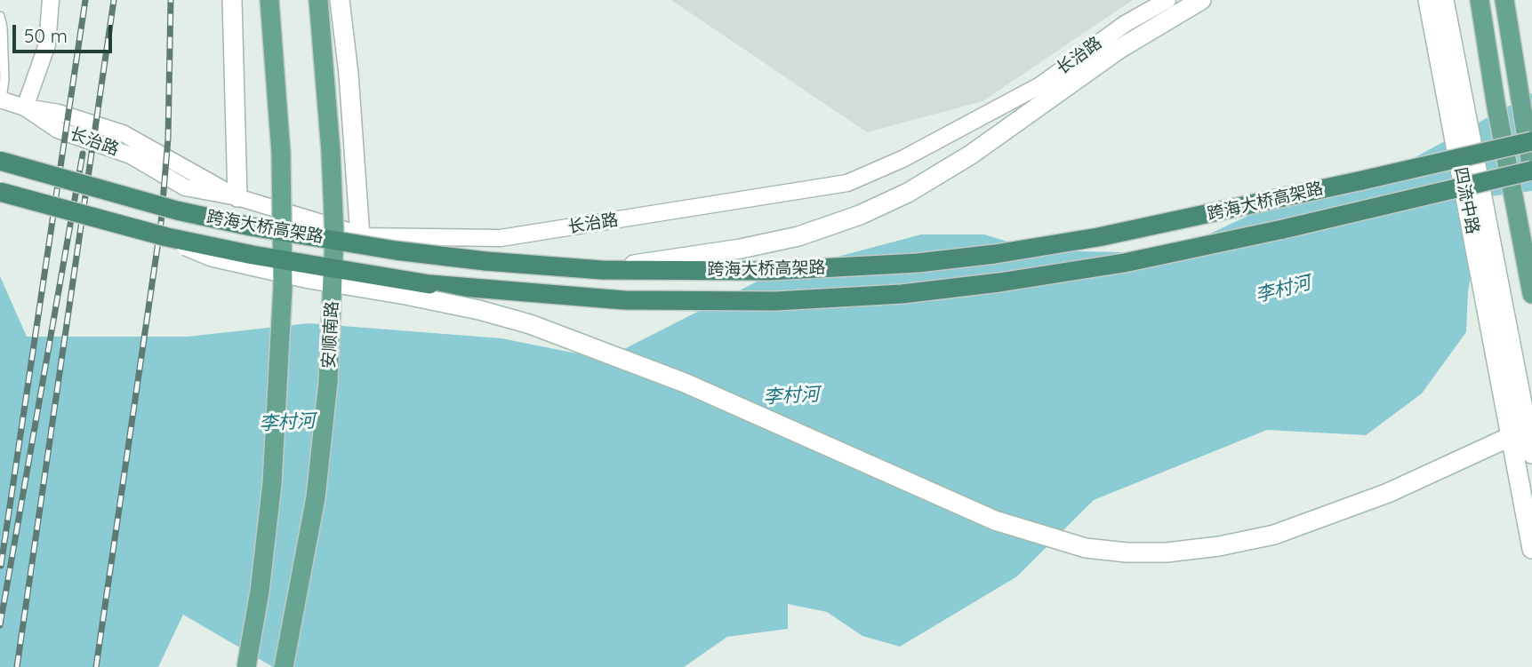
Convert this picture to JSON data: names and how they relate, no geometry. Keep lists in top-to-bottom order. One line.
{"streets":{"highway":["跨海大桥高架路"],"main road":["四流中路","安顺南路"],"street":["长治路"]},"water":["李村河"],"scale_bar":"50 m"}
